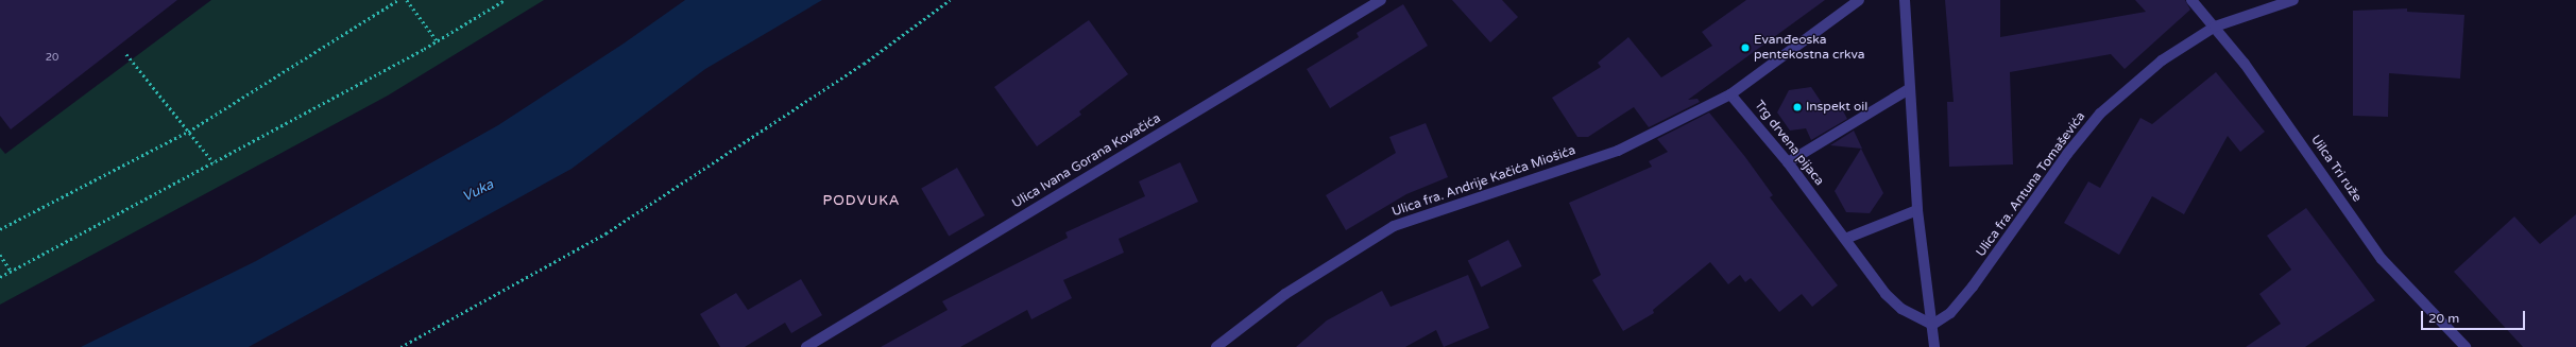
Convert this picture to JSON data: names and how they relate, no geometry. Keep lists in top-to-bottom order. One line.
{"streets":{"street":["Trg drvena pijaca","Ulica Ivana Gorana Kovačića","Uilca Tri ruže","Ulica fra. Andrije Kačića Miošića","Ulica fra. Antuna Tomaševića"]},"crossings":[["Trg drvena pijaca","Ulica fra. Andrije Kačića Miošića"],["Trg drvena pijaca","Ulica fra. Antuna Tomaševića"],["Uilca Tri ruže","Ulica fra. Antuna Tomaševića"]],"districts":["PODVUKA"],"water":["Vuka"],"places":["Evanđeoska pentekostna crkva","Inspekt oil"],"house_numbers":["20"],"scale_bar":"20 m"}
